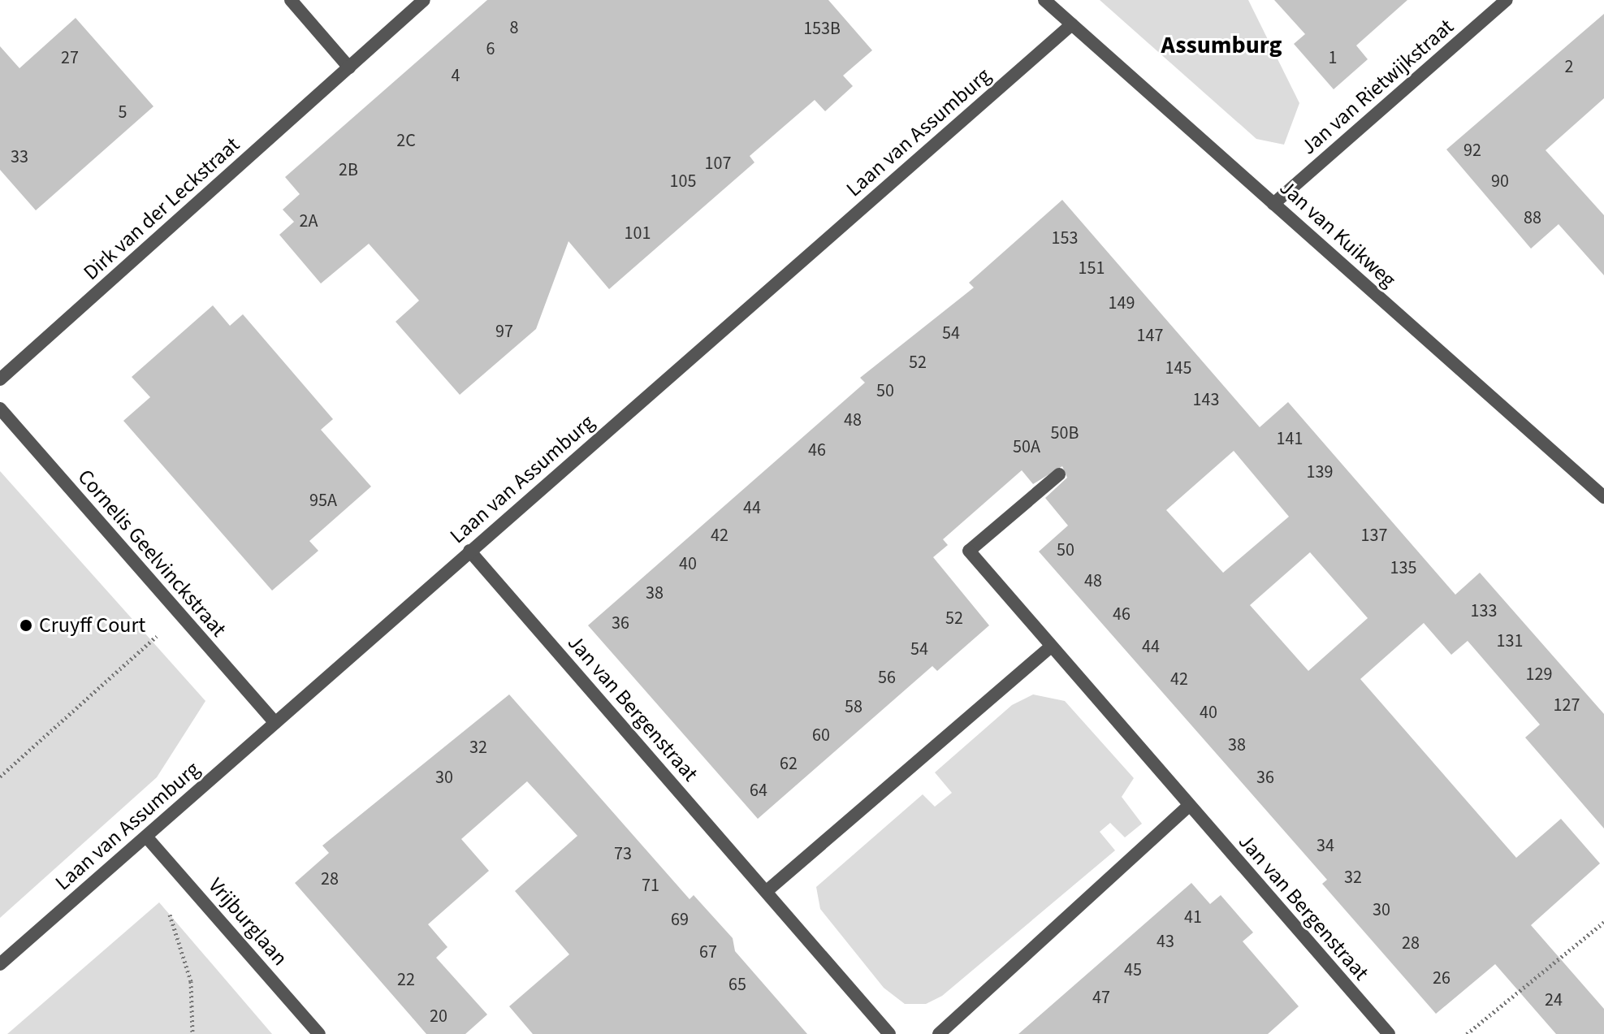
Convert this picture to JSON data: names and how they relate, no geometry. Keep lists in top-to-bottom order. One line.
{"streets":{"street":["Jan van Rietwijkstraat","Laan van Assumburg","Dirk van der Leckstraat","Jan van Kuikweg","Cornelis Geelvinckstraat","Jan van Bergenstraat","Vrijburglaan"]},"crossings":[["Jan van Rietwijkstraat","Jan van Kuikweg"],["Laan van Assumburg","Jan van Kuikweg"],["Laan van Assumburg","Cornelis Geelvinckstraat"],["Laan van Assumburg","Jan van Bergenstraat"],["Laan van Assumburg","Vrijburglaan"]],"districts":["Assumburg"],"places":["Cruyff Court"],"house_numbers":["8","153B","6","27","1","2","4","5","2C","92","33","107","2B","105","90","88","2A","101","153","151","149","97","54","147","52","145","50","143","48","50B","141","50A","46","139","95A","44","42","137","50","40","135","48","38","133","46","52","36","131","44","54","129","56","42","127","58","40","60","38","32","62","30","36","64","34","73","32","28","71","30","41","69","43","28","67","45","26","22","65","47","24","20"]}
